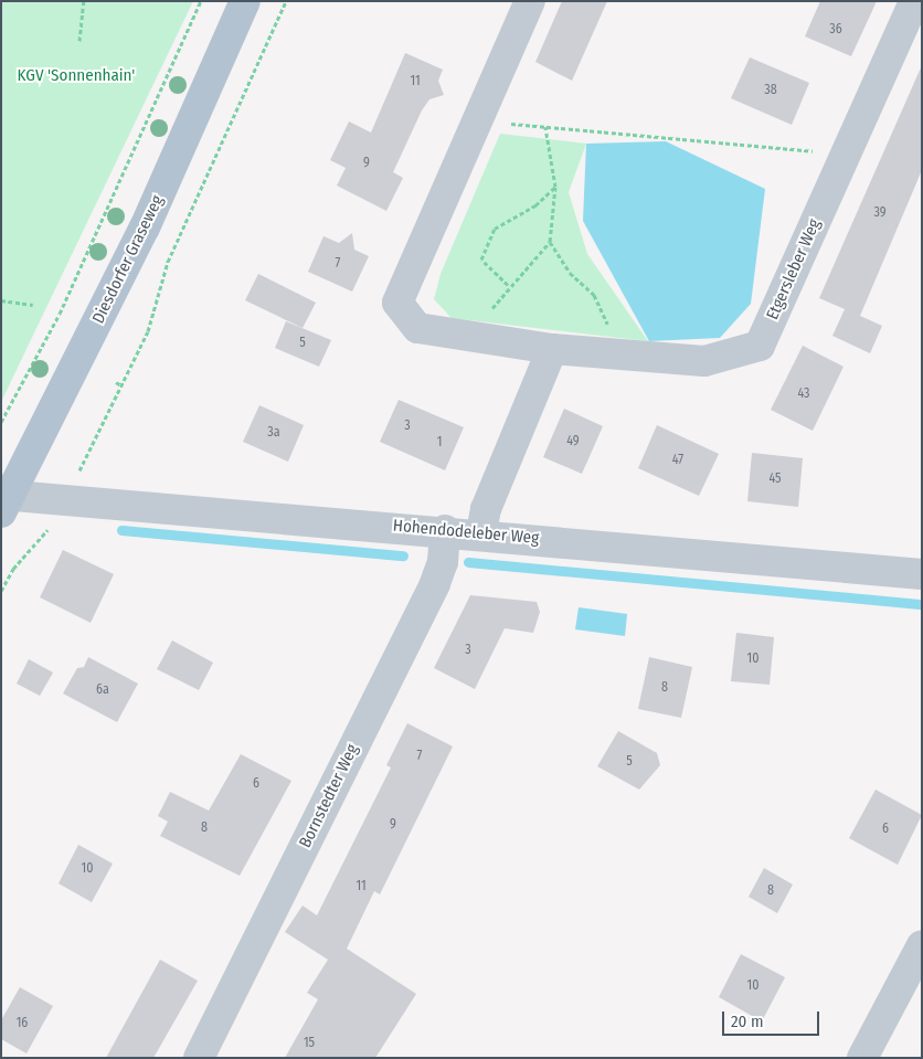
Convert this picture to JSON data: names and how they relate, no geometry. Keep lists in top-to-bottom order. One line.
{"streets":{"main road":["Diesdorfer Graseweg"],"street":["Etgersleber Weg","Hohendodeleber Weg","Bornstedter Weg"]},"crossings":[["Diesdorfer Graseweg","Hohendodeleber Weg"],["Hohendodeleber Weg","Bornstedter Weg"]],"parks":["KGV 'Sonnenhain'"],"house_numbers":["36","11","38","9","39","7","5","43","3","3a","49","1","47","45","3","10","8","6a","7","5","6","9","8","6","10","11","8","10","16","15"],"scale_bar":"20 m"}
